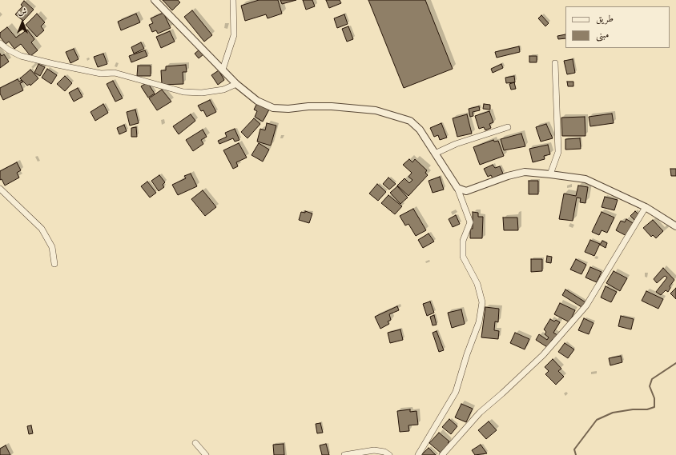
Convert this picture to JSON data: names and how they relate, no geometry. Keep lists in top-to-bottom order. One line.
{"legend":["طريق","مبنى"],"north":"top"}
